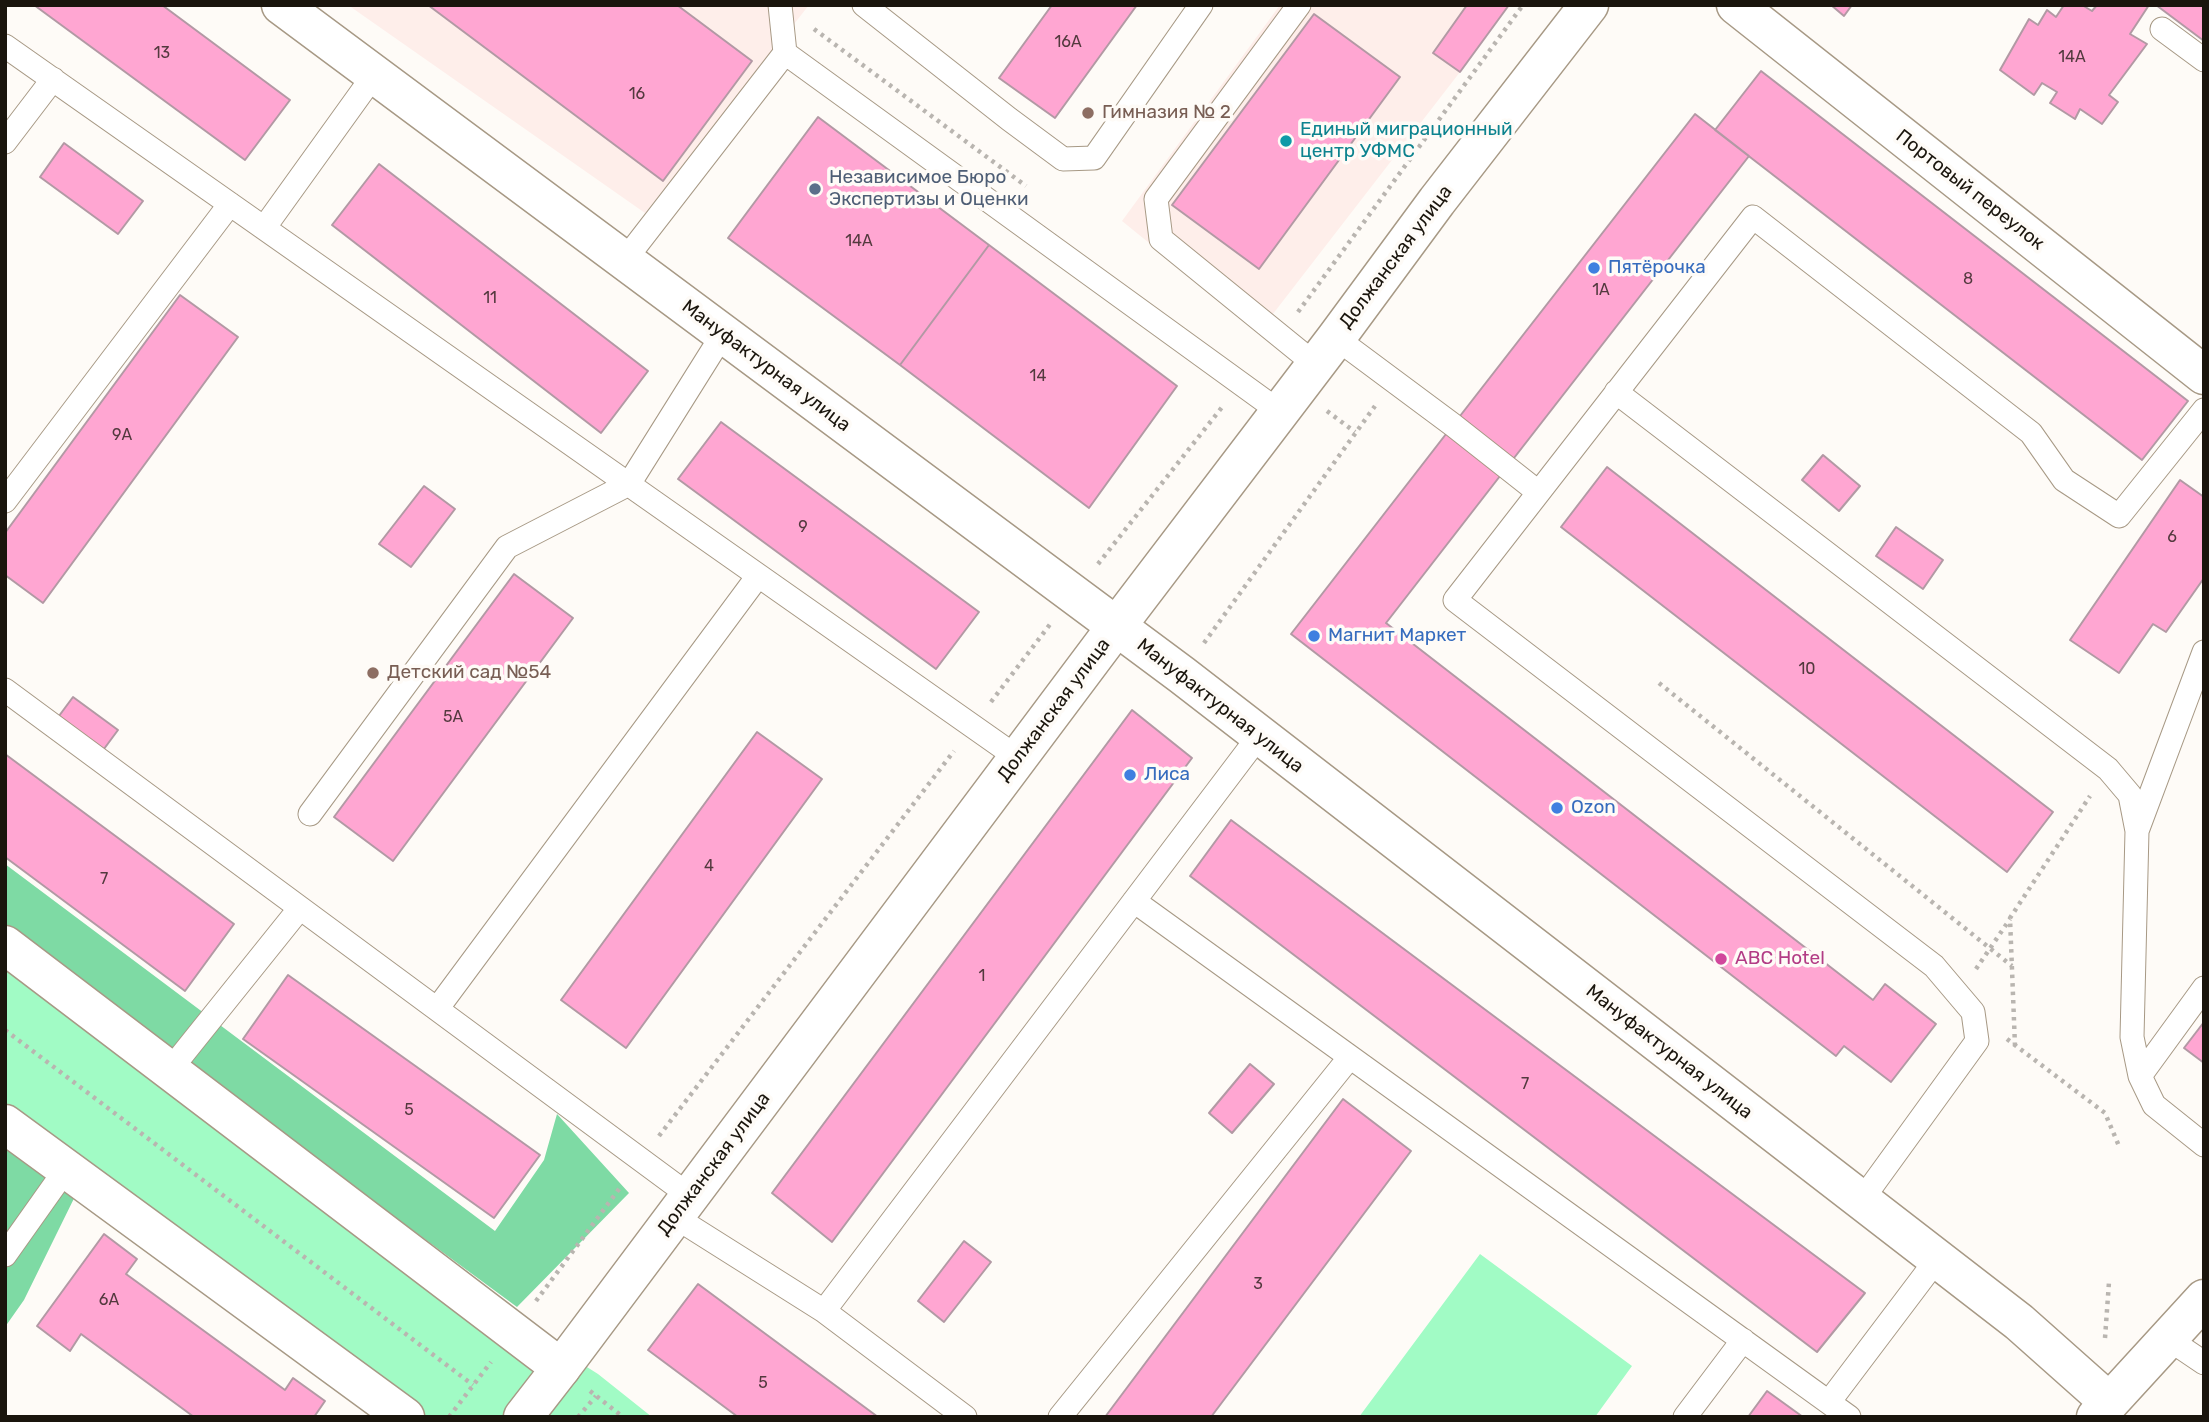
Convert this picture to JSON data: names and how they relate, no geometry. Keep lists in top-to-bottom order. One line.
{"streets":{"street":["Портовый переулок","Должанская улица","Мануфактурная улица"]},"crossings":[["Должанская улица","Мануфактурная улица"]],"places":["Гимназия № 2","Единый миграционный центр УФМС","Независимое Бюро Экспертизы и Оценки","Пятёрочка","Магнит Маркет","Детский сад №54","Лиса","Ozon","ABC Hotel"],"house_numbers":["16А","13","14А","16","14А","8","1А","11","14","9А","9","6","10","5А","4","7","1","7","5","3","6А","5"]}
